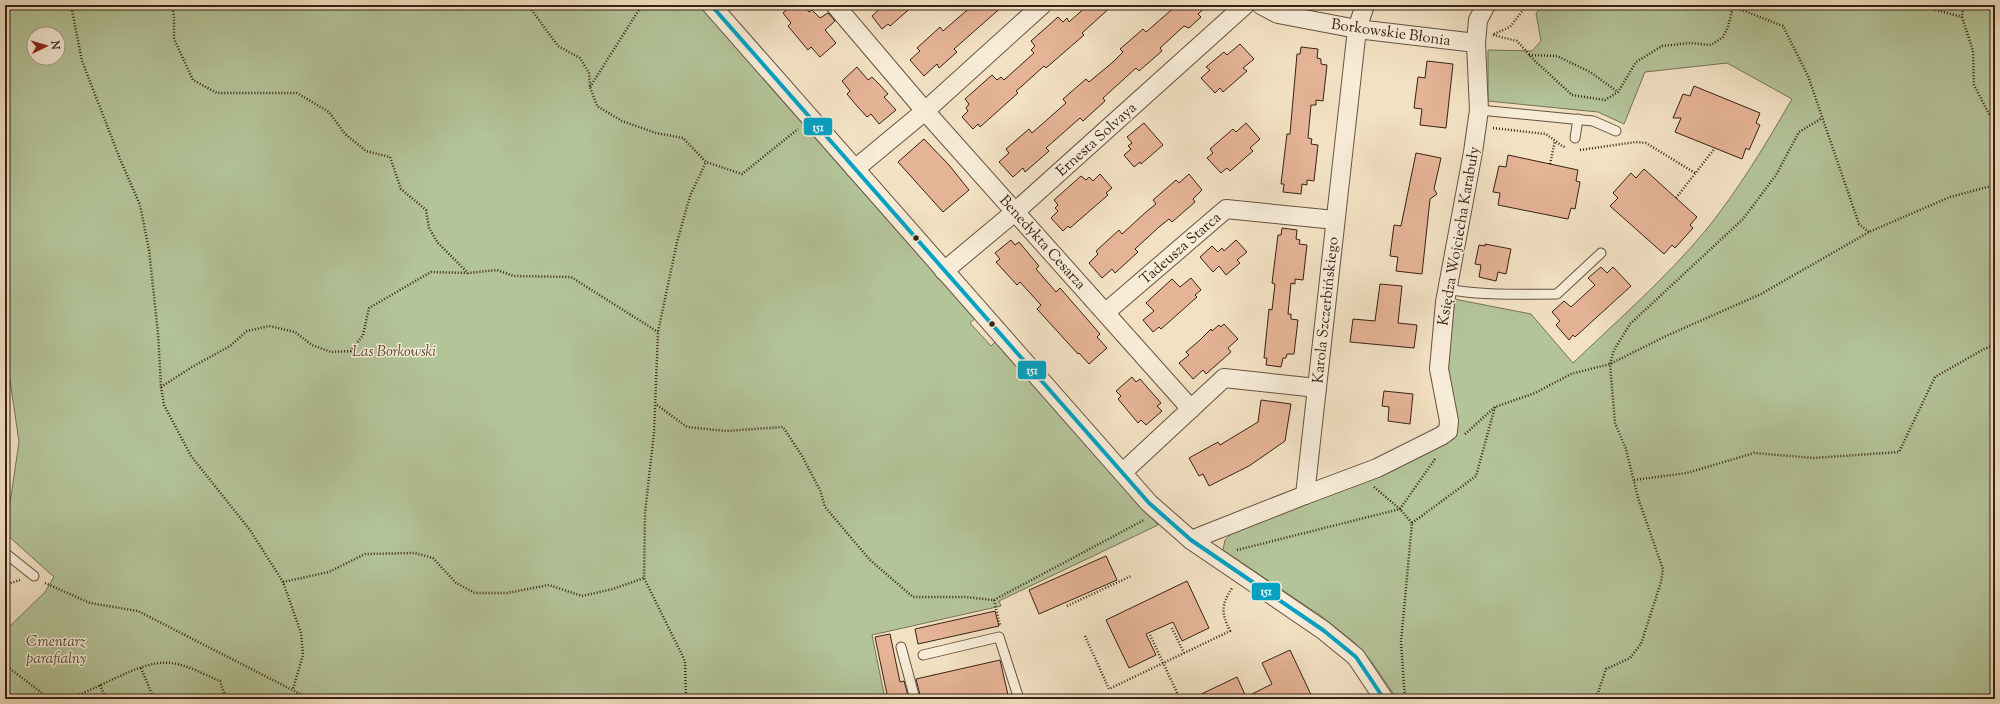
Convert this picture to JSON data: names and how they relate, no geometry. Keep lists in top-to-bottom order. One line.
{"streets":{"street":["Borkowskie Błonia","Ernesta Solvaya","Księdza Wojciecha Karabuły","Benedykta Cesarza","Tadeusza Starca","Karola Szczerbińskiego"]},"crossings":[["Borkowskie Błonia","Księdza Wojciecha Karabuły"],["Borkowskie Błonia","Karola Szczerbińskiego"],["Ernesta Solvaya","Benedykta Cesarza"],["Księdza Wojciecha Karabuły","Karola Szczerbińskiego"],["Benedykta Cesarza","Tadeusza Starca"],["Tadeusza Starca","Karola Szczerbińskiego"]],"parks":["Las Borkowski","Cmentarz parafialny"],"lines":["transit line 151"],"north":"right"}
